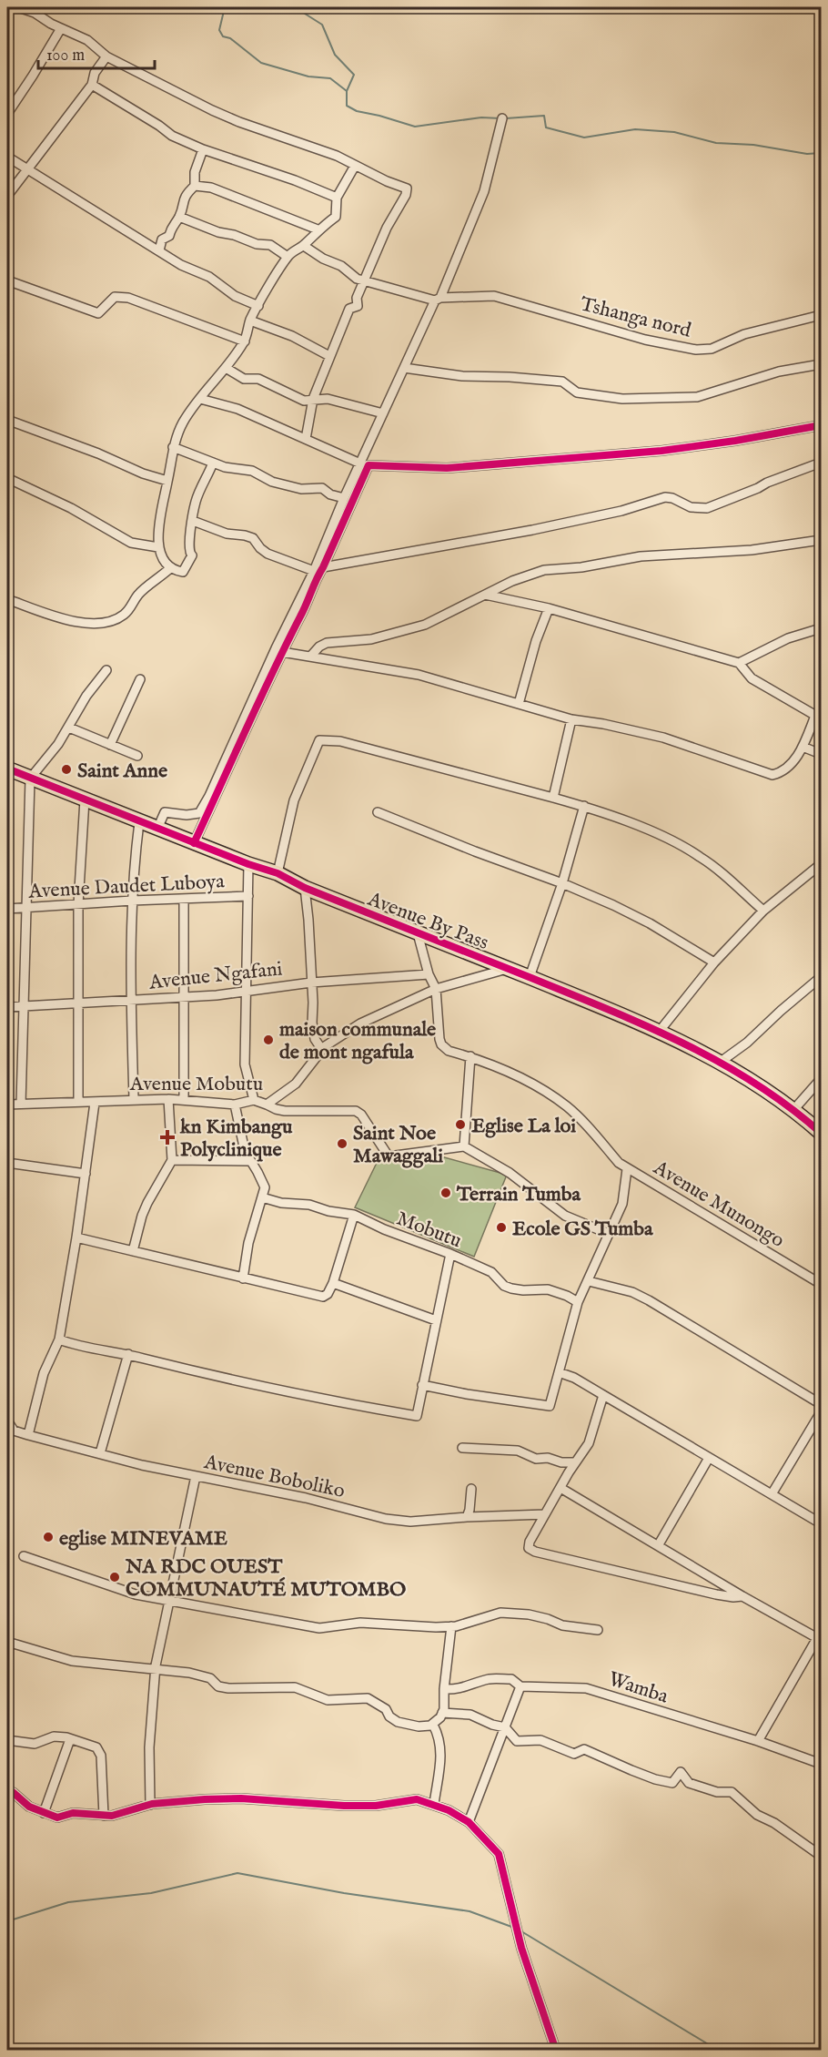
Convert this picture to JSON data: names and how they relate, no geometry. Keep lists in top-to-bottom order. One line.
{"streets":{"highway":["Avenue By Pass"],"street":["Tshanga nord","Avenue Daudet Luboya","Avenue Ngafani","Avenue Mobutu","Avenue Munongo","Mobutu","Avenue Boboliko","Wamba"]},"crossings":[["Avenue By Pass","Avenue Mobutu"],["Avenue Mobutu","Avenue Munongo"]],"places":{"other":["Saint Anne","maison communale de mont ngafula","Eglise La loi","Saint Noe Mawaggali","Terrain Tumba","Ecole GS Tumba","eglise MINEVAME","NA RDC OUEST COMMUNAUTÉ MUTOMBO"],"health":["kn Kimbangu Polyclinique"]},"scale_bar":"100 m"}
